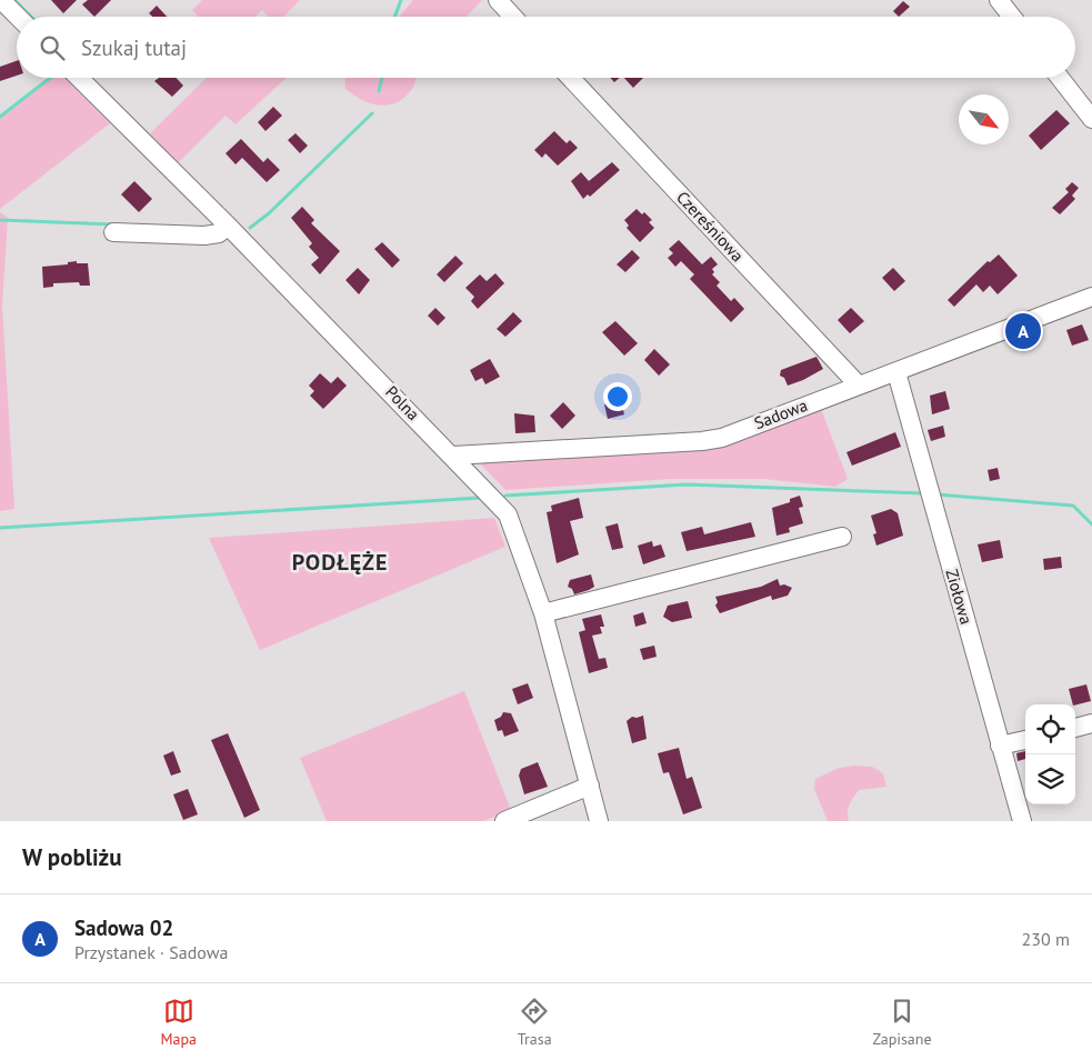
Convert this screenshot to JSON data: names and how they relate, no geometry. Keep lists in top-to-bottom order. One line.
{"streets":{"street":["Czereśniowa","Polna","Sadowa","Ziołowa"]},"crossings":[["Czereśniowa","Sadowa"],["Polna","Sadowa"],["Sadowa","Ziołowa"]],"districts":["PODŁĘŻE"],"north":"bottom right","page":{"search":"Szukaj tutaj","pins":"A","heading":"W pobliżu","list":[{"mark":"A","name":"Sadowa 02","note":"Przystanek · Sadowa","value":"230 m"}],"nav":["Mapa","Trasa","Zapisane"]}}
